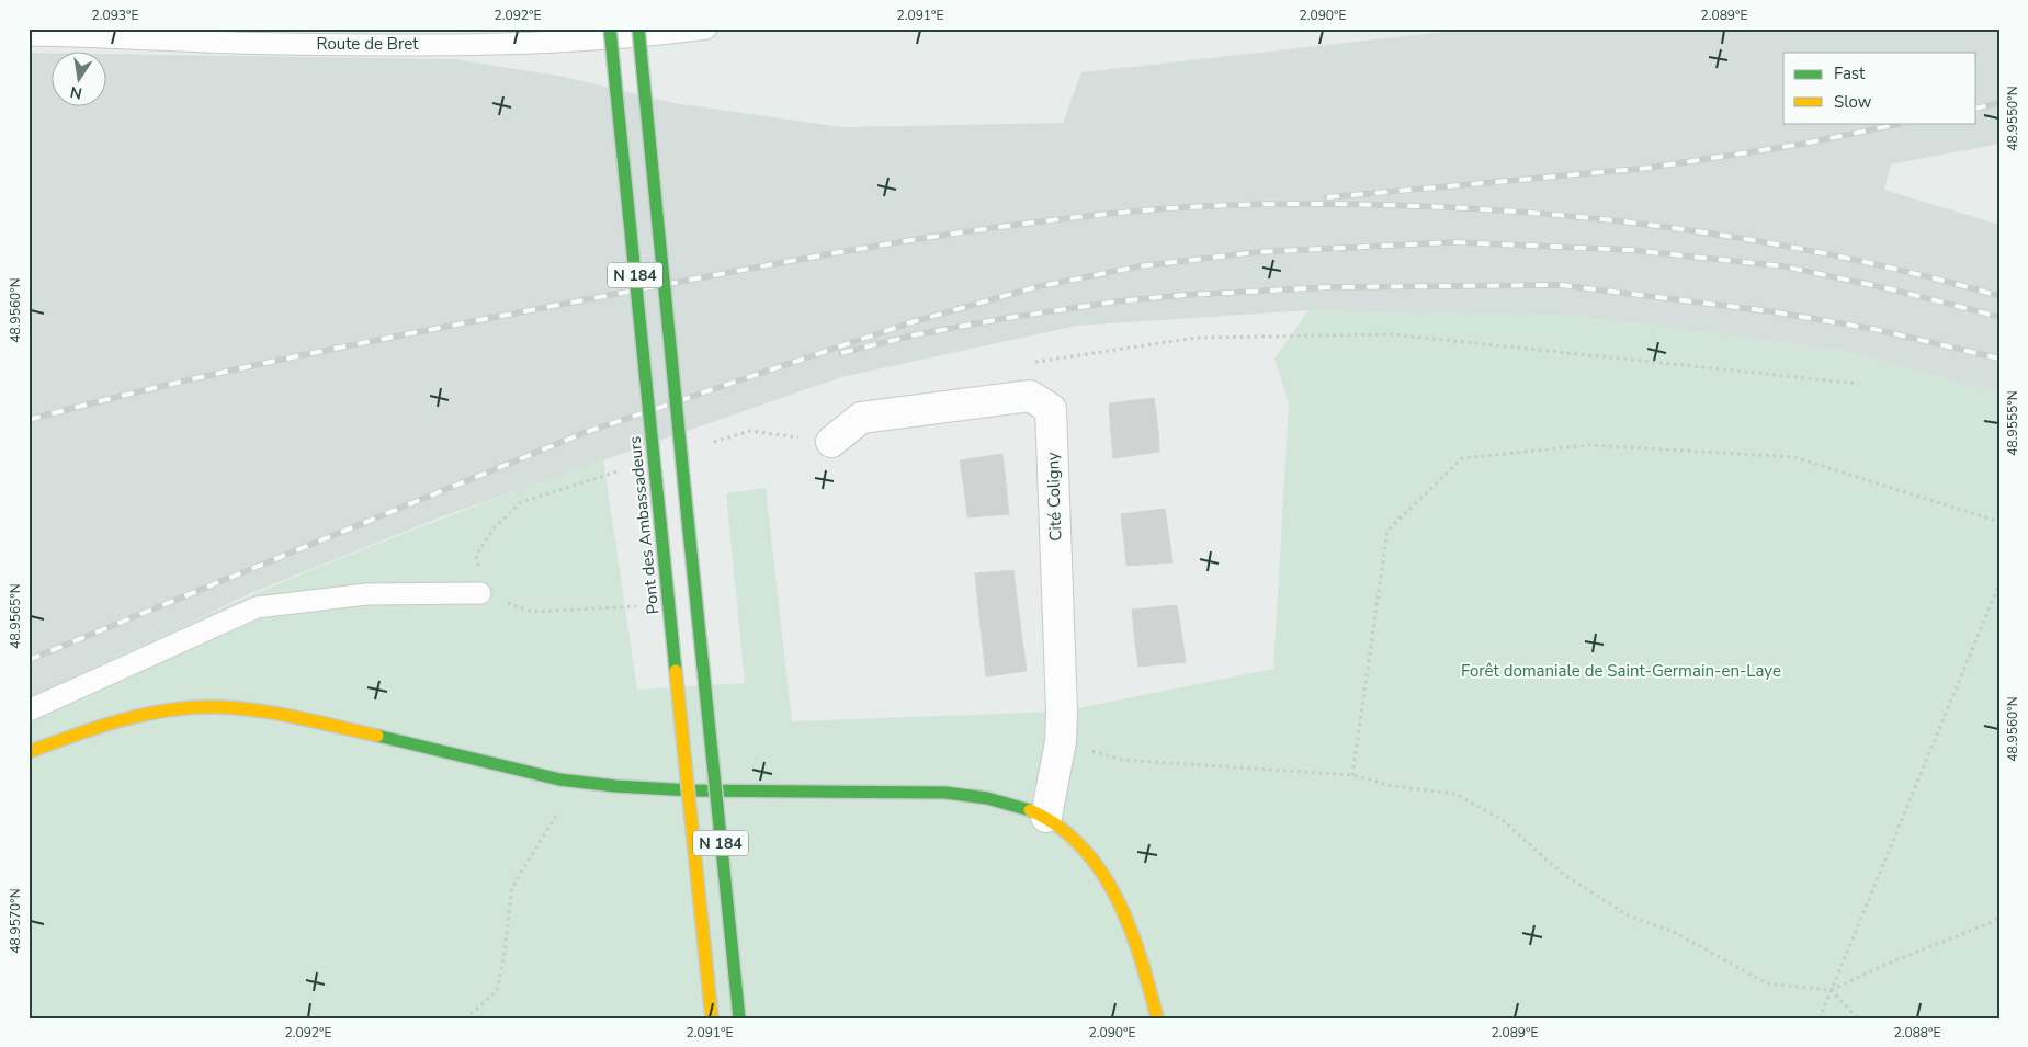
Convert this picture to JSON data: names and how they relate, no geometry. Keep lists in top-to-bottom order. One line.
{"streets":{"main road":["N 184","Pont des Ambassadeurs"],"street":["Cité Coligny"],"lane":["Route de Bret"]},"parks":["Forêt domaniale de Saint-Germain-en-Laye"],"legend":["Fast","Slow"],"north":"bottom","coordinates":["2.093°E","2.092°E","2.091°E","2.090°E","2.089°E","48.9550°N","48.9560°N","48.9555°N","48.9565°N","48.9570°N","2.088°E"]}
